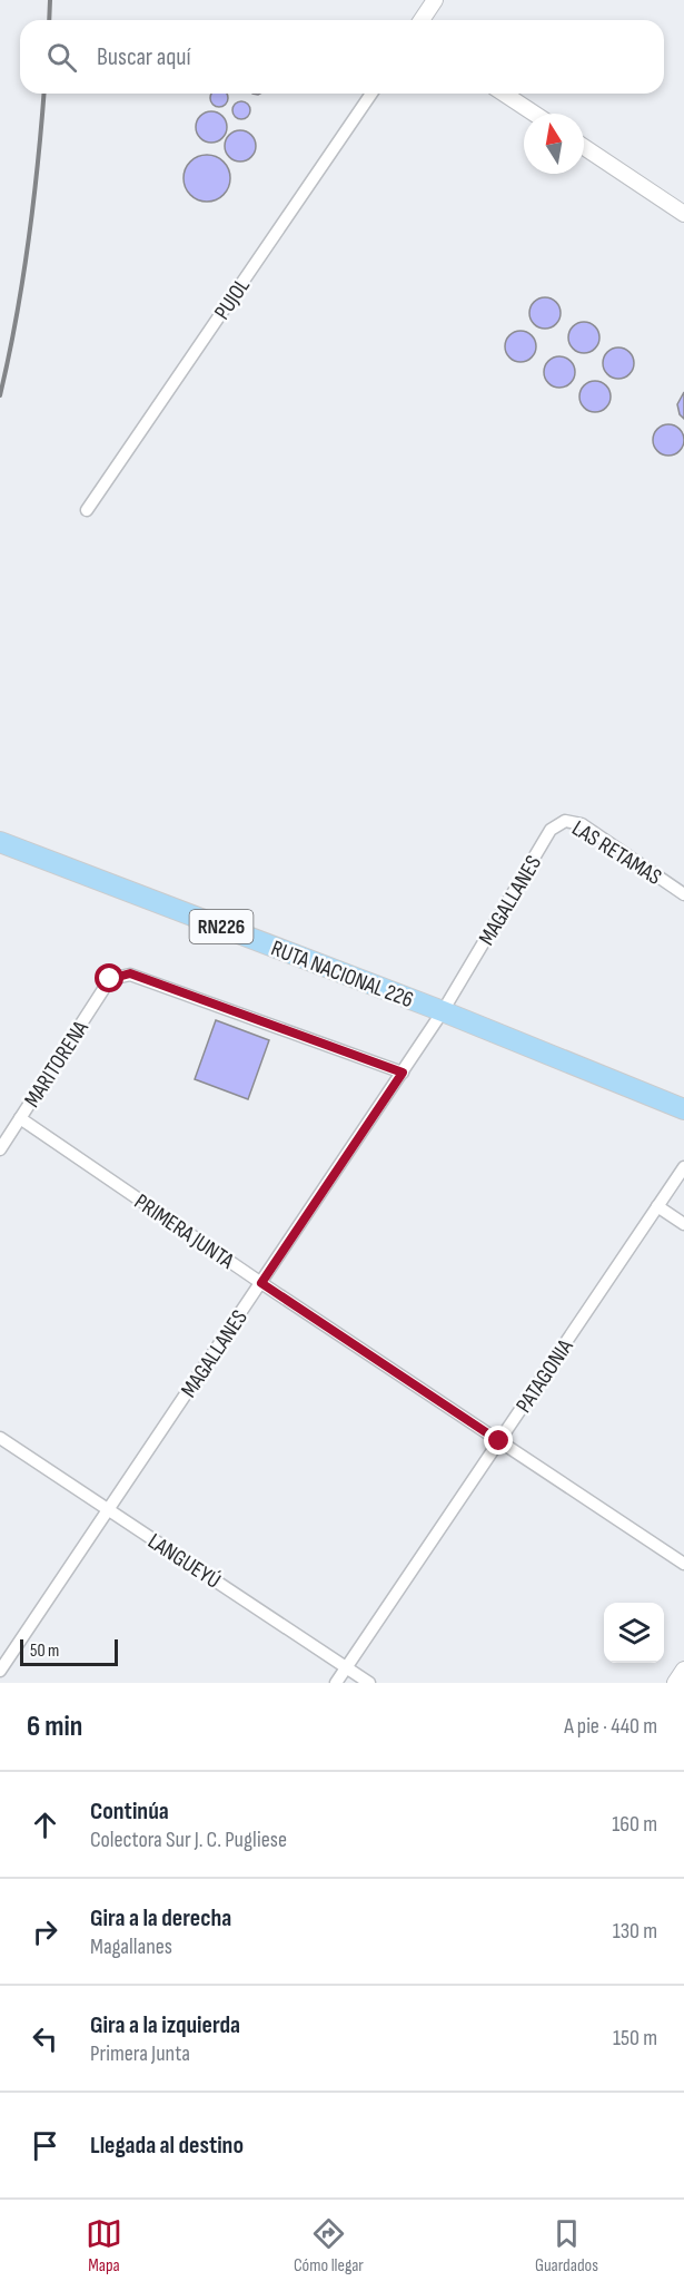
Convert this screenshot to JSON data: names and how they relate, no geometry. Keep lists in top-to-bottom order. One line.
{"streets":{"highway":["RN226","RUTA NACIONAL 226"],"street":["PUJOL","LAS RETAMAS","MAGALLANES","MARITORENA","PRIMERA JUNTA","PATAGONIA","LANGUEYÚ"]},"crossings":[["LAS RETAMAS","MAGALLANES"],["MAGALLANES","RUTA NACIONAL 226"],["MAGALLANES","MARITORENA"],["MAGALLANES","PRIMERA JUNTA"],["MAGALLANES","LANGUEYÚ"],["MARITORENA","PRIMERA JUNTA"],["PRIMERA JUNTA","PATAGONIA"],["PATAGONIA","LANGUEYÚ"]],"scale_bar":"50 m","north":"top","page":{"search":"Buscar aquí","scale":"50 m","heading":["6 min","A pie · 440 m"],"list":[["Continúa","Colectora Sur J. C. Pugliese","160 m"],["Gira a la derecha","Magallanes","130 m"],["Gira a la izquierda","Primera Junta","150 m"],"Llegada al destino"],"nav":["Mapa","Cómo llegar","Guardados"]}}
